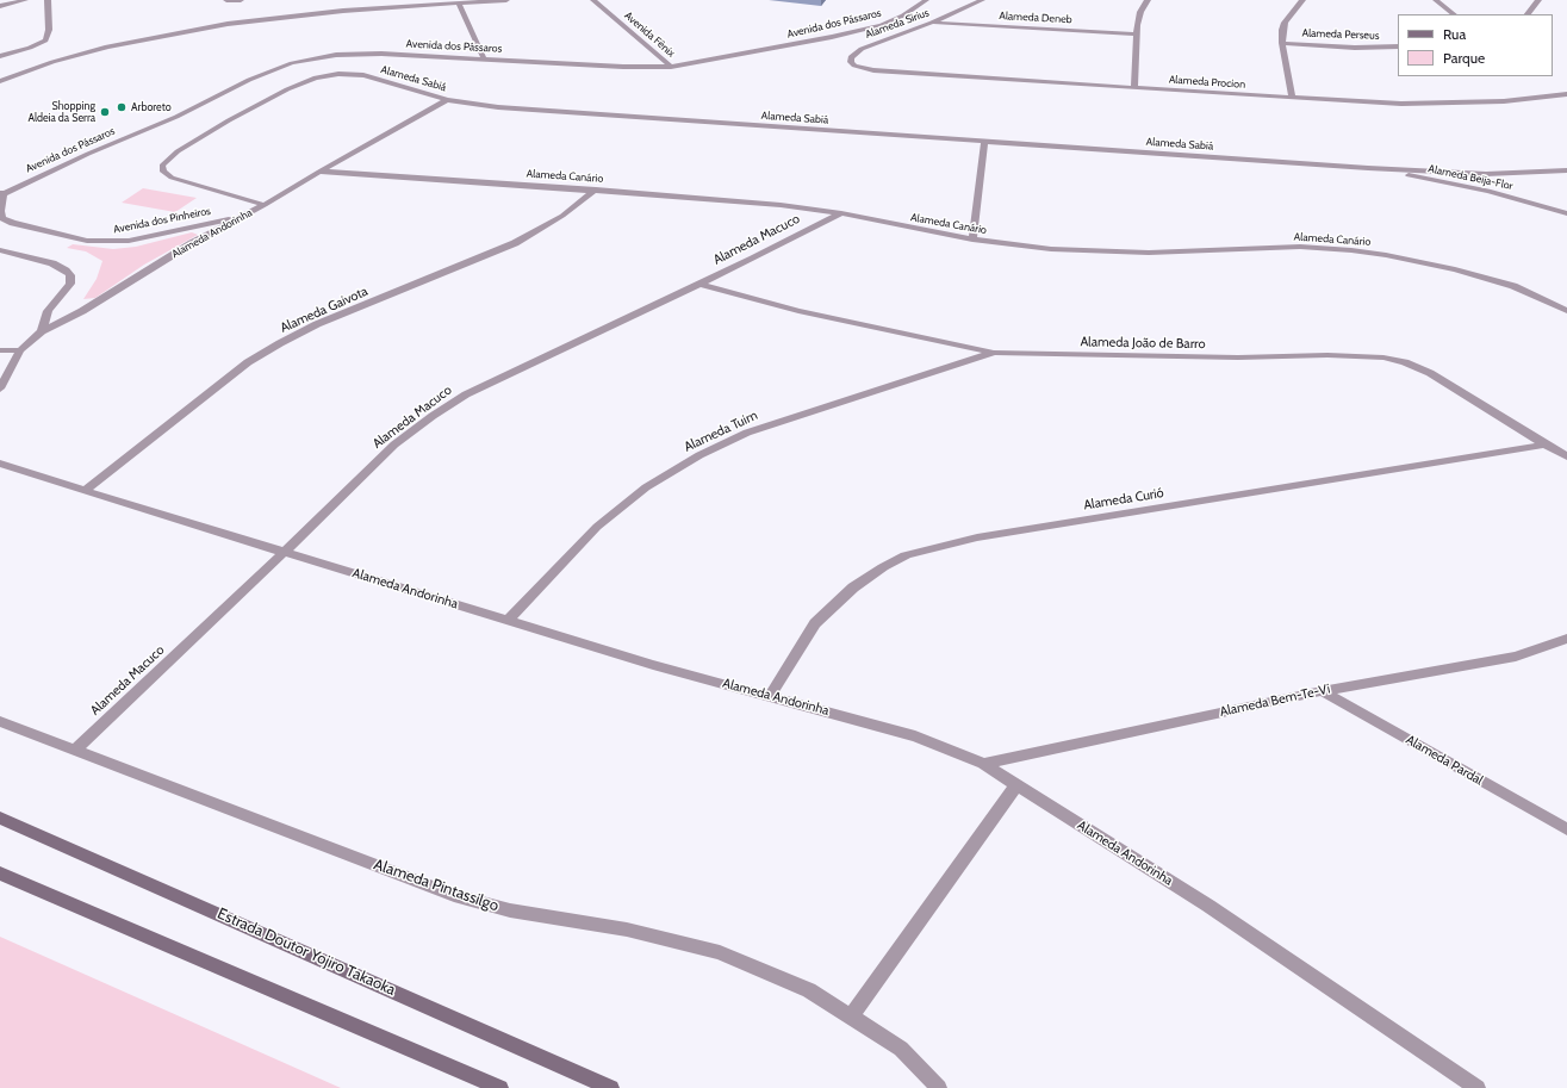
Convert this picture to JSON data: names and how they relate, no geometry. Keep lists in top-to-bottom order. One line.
{"streets":{"main road":["Estrada Doutor Yojiro Takaoka"],"street":["Alameda Deneb","Avenida dos Pássaros","Alameda Sirius","Avenida Fênix","Alameda Perseus","Alameda Sabiá","Alameda Procion","Alameda Canário","Alameda Beija-Flor","Avenida dos Pinheiros","Alameda Andorinha","Alameda Macuco","Alameda Gaivota","Alameda João de Barro","Alameda Tuim","Alameda Curió","Alameda Bem-Te-Vi","Alameda Pardal","Alameda Pintassilgo"]},"crossings":[["Alameda Deneb","Alameda Sirius"],["Avenida dos Pássaros","Avenida Fênix"],["Avenida dos Pássaros","Avenida dos Pinheiros"],["Alameda Sirius","Alameda Procion"],["Alameda Sabiá","Alameda Beija-Flor"],["Alameda Sabiá","Alameda Andorinha"],["Alameda Canário","Alameda Andorinha"],["Alameda Canário","Alameda Macuco"],["Alameda Canário","Alameda Gaivota"],["Avenida dos Pinheiros","Alameda Andorinha"],["Alameda Andorinha","Alameda Macuco"],["Alameda Andorinha","Alameda Gaivota"],["Alameda Andorinha","Alameda Tuim"],["Alameda Andorinha","Alameda Curió"],["Alameda Andorinha","Alameda Bem-Te-Vi"],["Alameda Macuco","Alameda João de Barro"],["Alameda Macuco","Alameda Pintassilgo"],["Alameda João de Barro","Alameda Tuim"],["Alameda João de Barro","Alameda Curió"],["Alameda Bem-Te-Vi","Alameda Pardal"]],"places":["Arboreto","Shopping Aldeia da Serra"],"legend":["Rua","Parque"]}
